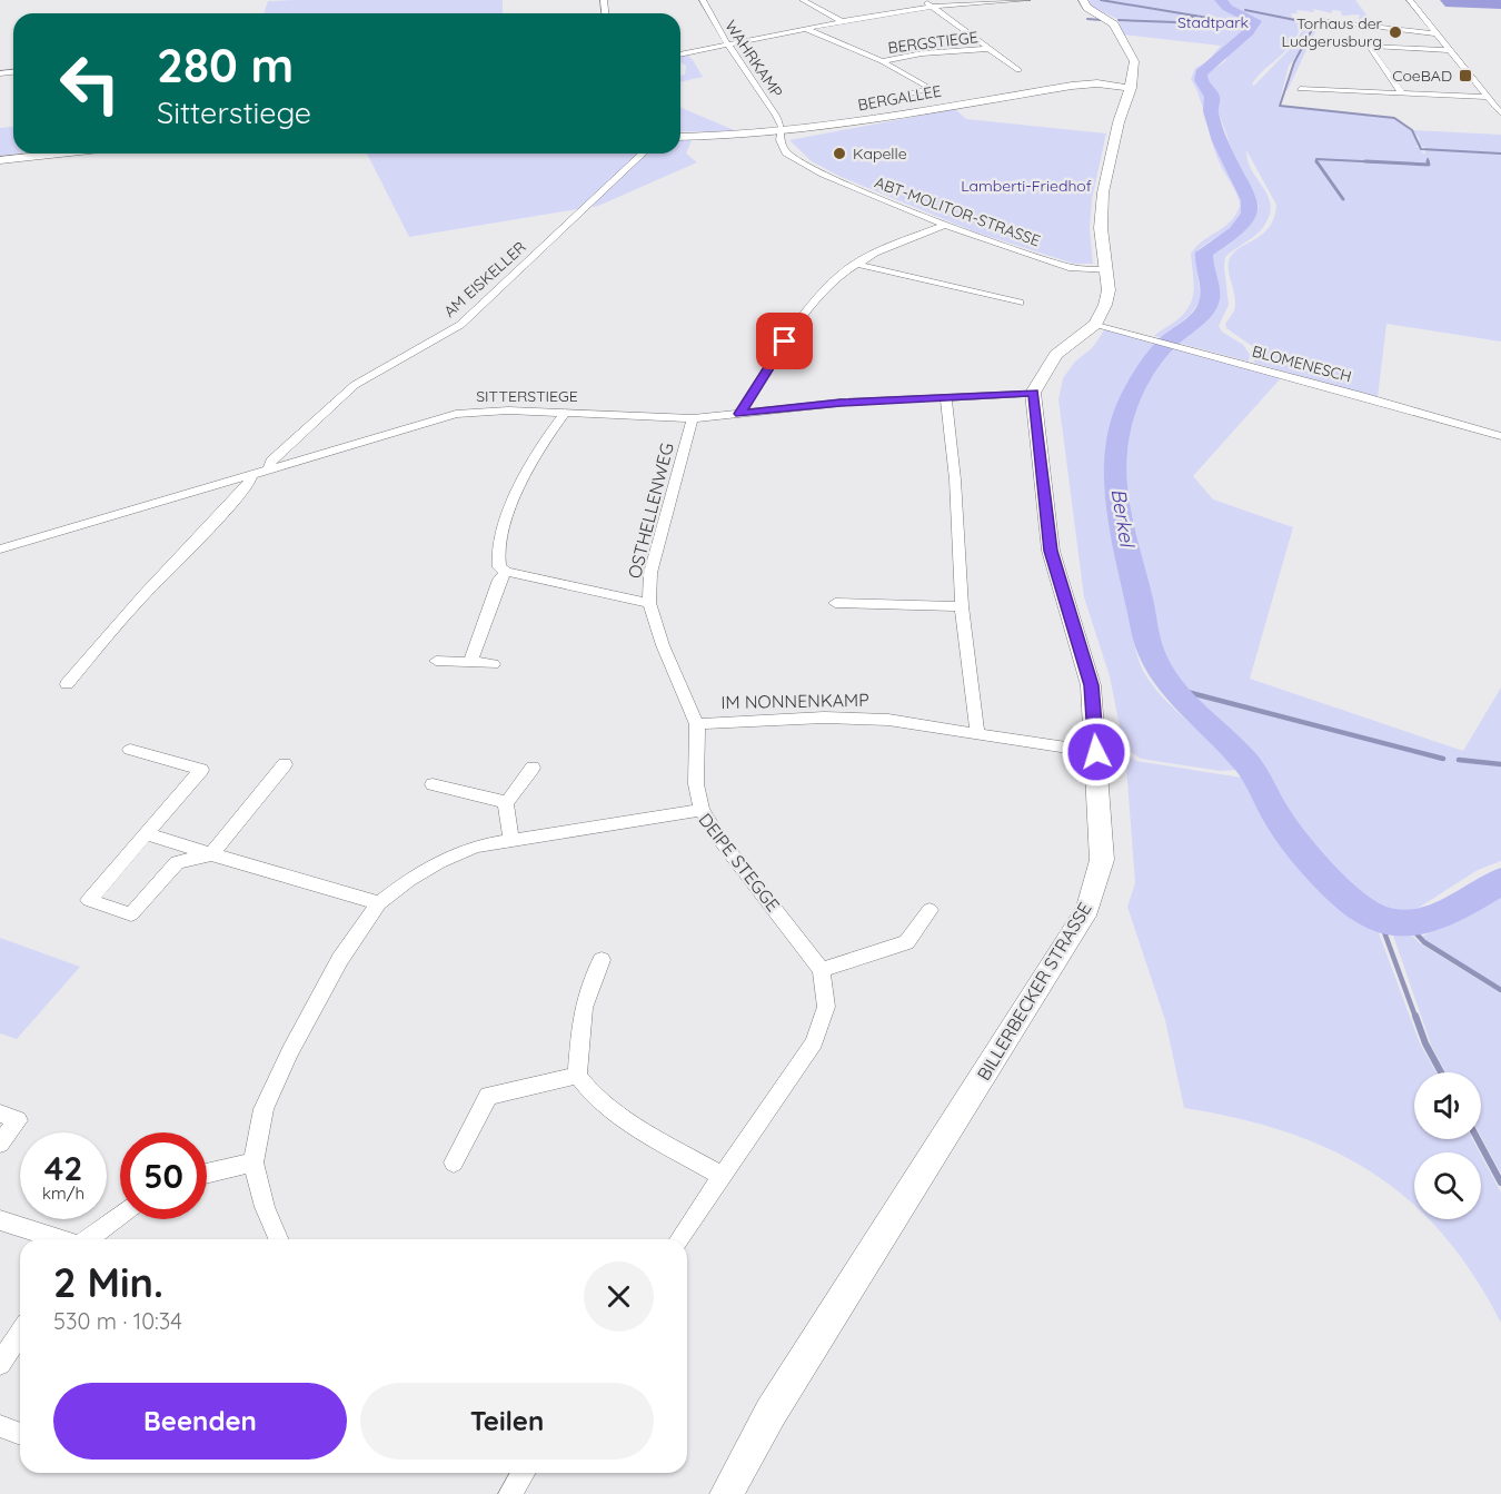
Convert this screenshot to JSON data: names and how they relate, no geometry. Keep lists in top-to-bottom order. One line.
{"streets":{"main road":["BERGALLEE","BILLERBECKER STRASSE"],"street":["BERGSTIEGE","WAHRKAMP","ABT-MOLITOR-STRASSE","AM EISKELLER","BLOMENESCH","SITTERSTIEGE","OSTHELLENWEG","IM NONNENKAMP","DEIPE STEGGE"]},"crossings":[["WAHRKAMP","BERGALLEE"],["WAHRKAMP","ABT-MOLITOR-STRASSE"],["BERGALLEE","ABT-MOLITOR-STRASSE"],["AM EISKELLER","SITTERSTIEGE"],["SITTERSTIEGE","OSTHELLENWEG"],["SITTERSTIEGE","BILLERBECKER STRASSE"],["OSTHELLENWEG","IM NONNENKAMP"],["IM NONNENKAMP","DEIPE STEGGE"],["IM NONNENKAMP","BILLERBECKER STRASSE"]],"water":["Berkel"],"parks":["Stadtpark","Lamberti-Friedhof"],"places":{"other":["Torhaus der Ludgerusburg","Kapelle"],"transit":["CoeBAD"]},"page":{"turn":["280 m","Sitterstiege"],"speed":"42 km/h","limit":"50","heading":["2 Min.","530 m · 10:34"],"buttons":["Beenden","Teilen"]}}
